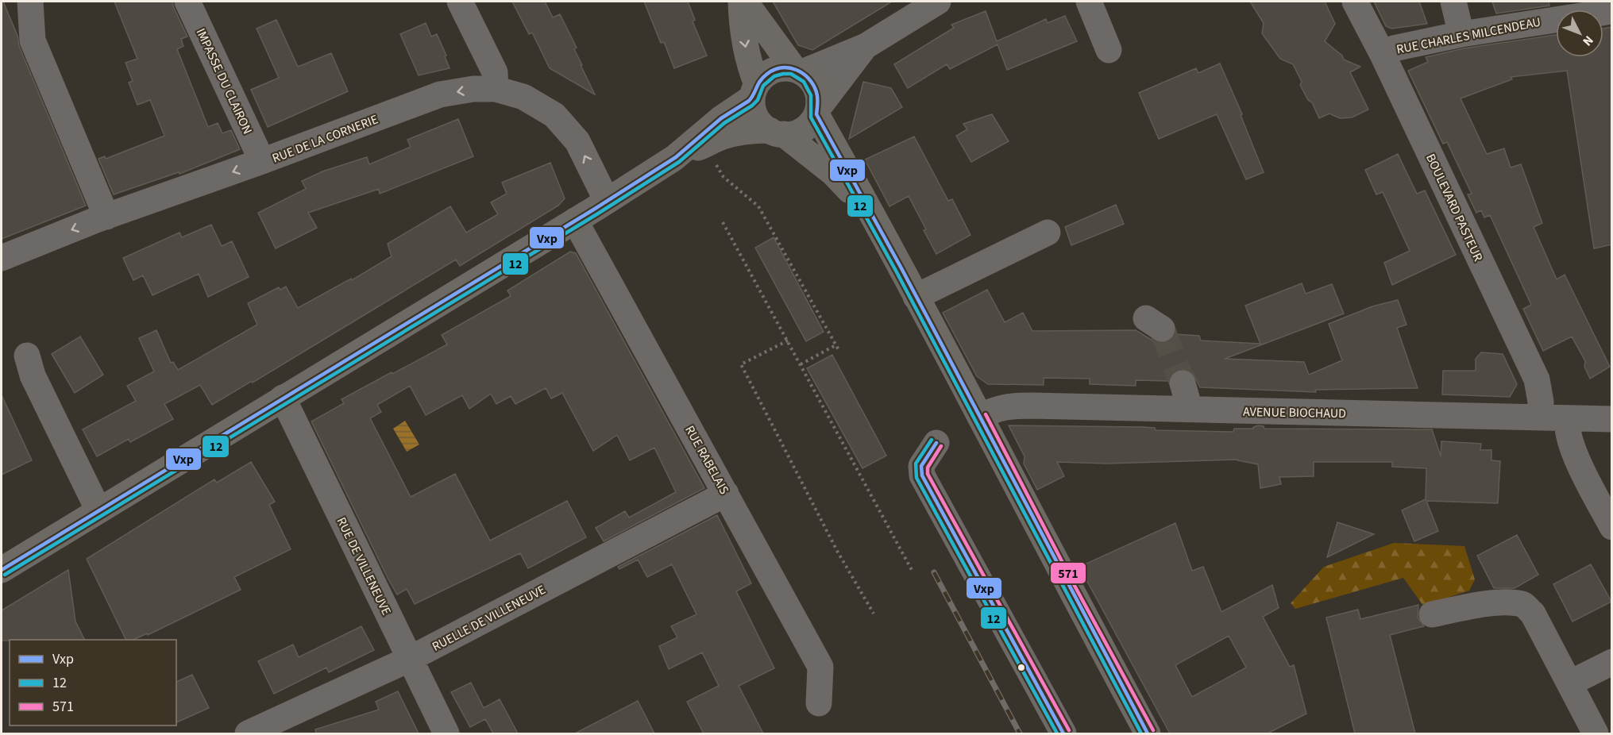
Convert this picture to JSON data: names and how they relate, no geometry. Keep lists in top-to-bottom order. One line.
{"streets":{"street":["RUE CHARLES MILCENDEAU","IMPASSE DU CLAIRON","RUE DE LA CORNERIE","BOULEVARD PASTEUR","AVENUE BIOCHAUD","RUE RABELAIS","RUE DE VILLENEUVE","RUELLE DE VILLENEUVE"]},"crossings":[["RUE CHARLES MILCENDEAU","BOULEVARD PASTEUR"],["IMPASSE DU CLAIRON","RUE DE LA CORNERIE"],["BOULEVARD PASTEUR","AVENUE BIOCHAUD"],["RUE RABELAIS","RUELLE DE VILLENEUVE"],["RUE DE VILLENEUVE","RUELLE DE VILLENEUVE"]],"one_way":["RUE DE LA CORNERIE"],"lines":["transit line Vxp","transit line 12","transit line 571"],"legend":["Vxp","12","571"],"north":"bottom right"}
